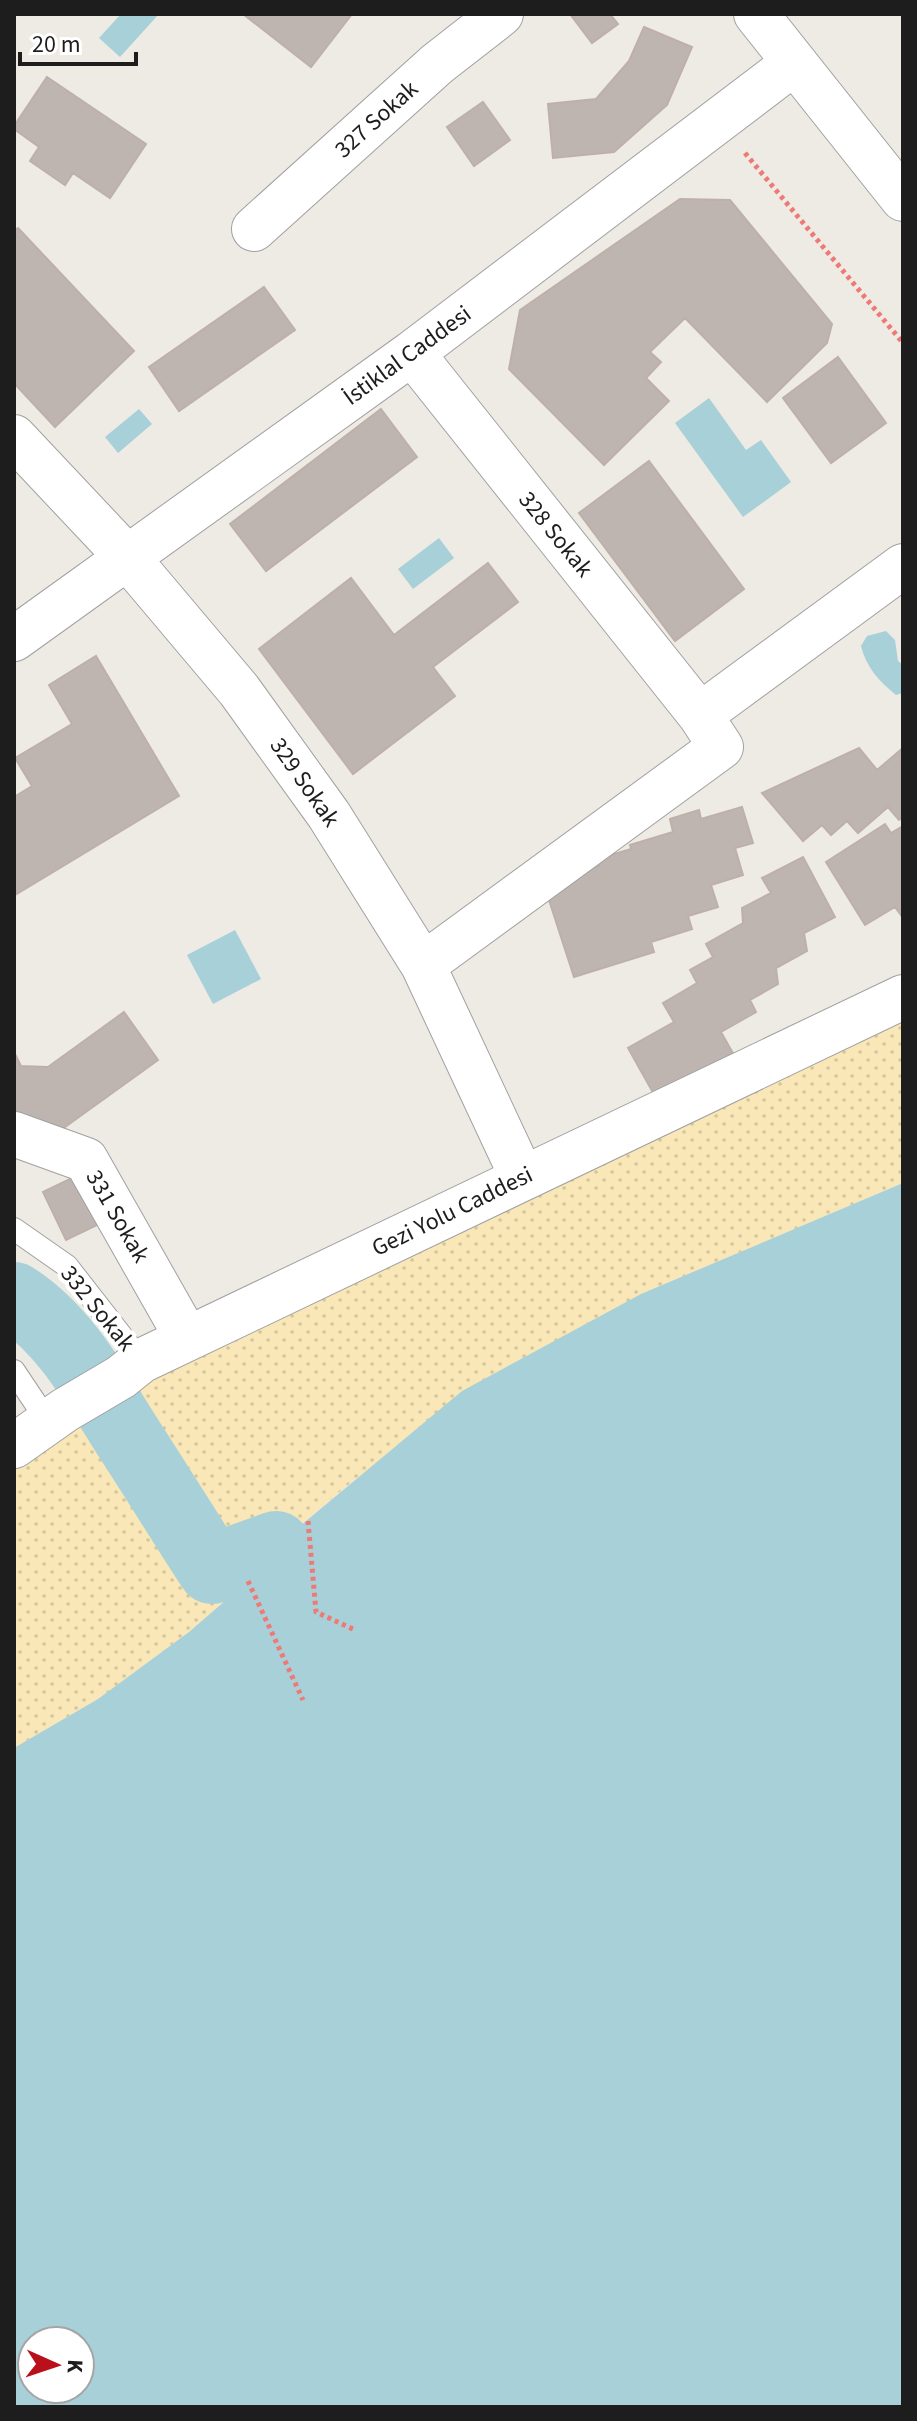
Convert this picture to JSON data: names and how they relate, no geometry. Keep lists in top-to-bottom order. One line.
{"streets":{"street":["327 Sokak","İstiklal Caddesi","328 Sokak","329 Sokak","Gezi Yolu Caddesi","331 Sokak"],"lane":["332 Sokak"]},"crossings":[["İstiklal Caddesi","328 Sokak"],["İstiklal Caddesi","329 Sokak"],["328 Sokak","329 Sokak"],["329 Sokak","Gezi Yolu Caddesi"],["Gezi Yolu Caddesi","331 Sokak"],["Gezi Yolu Caddesi","332 Sokak"]],"scale_bar":"20 m","north":"right"}
